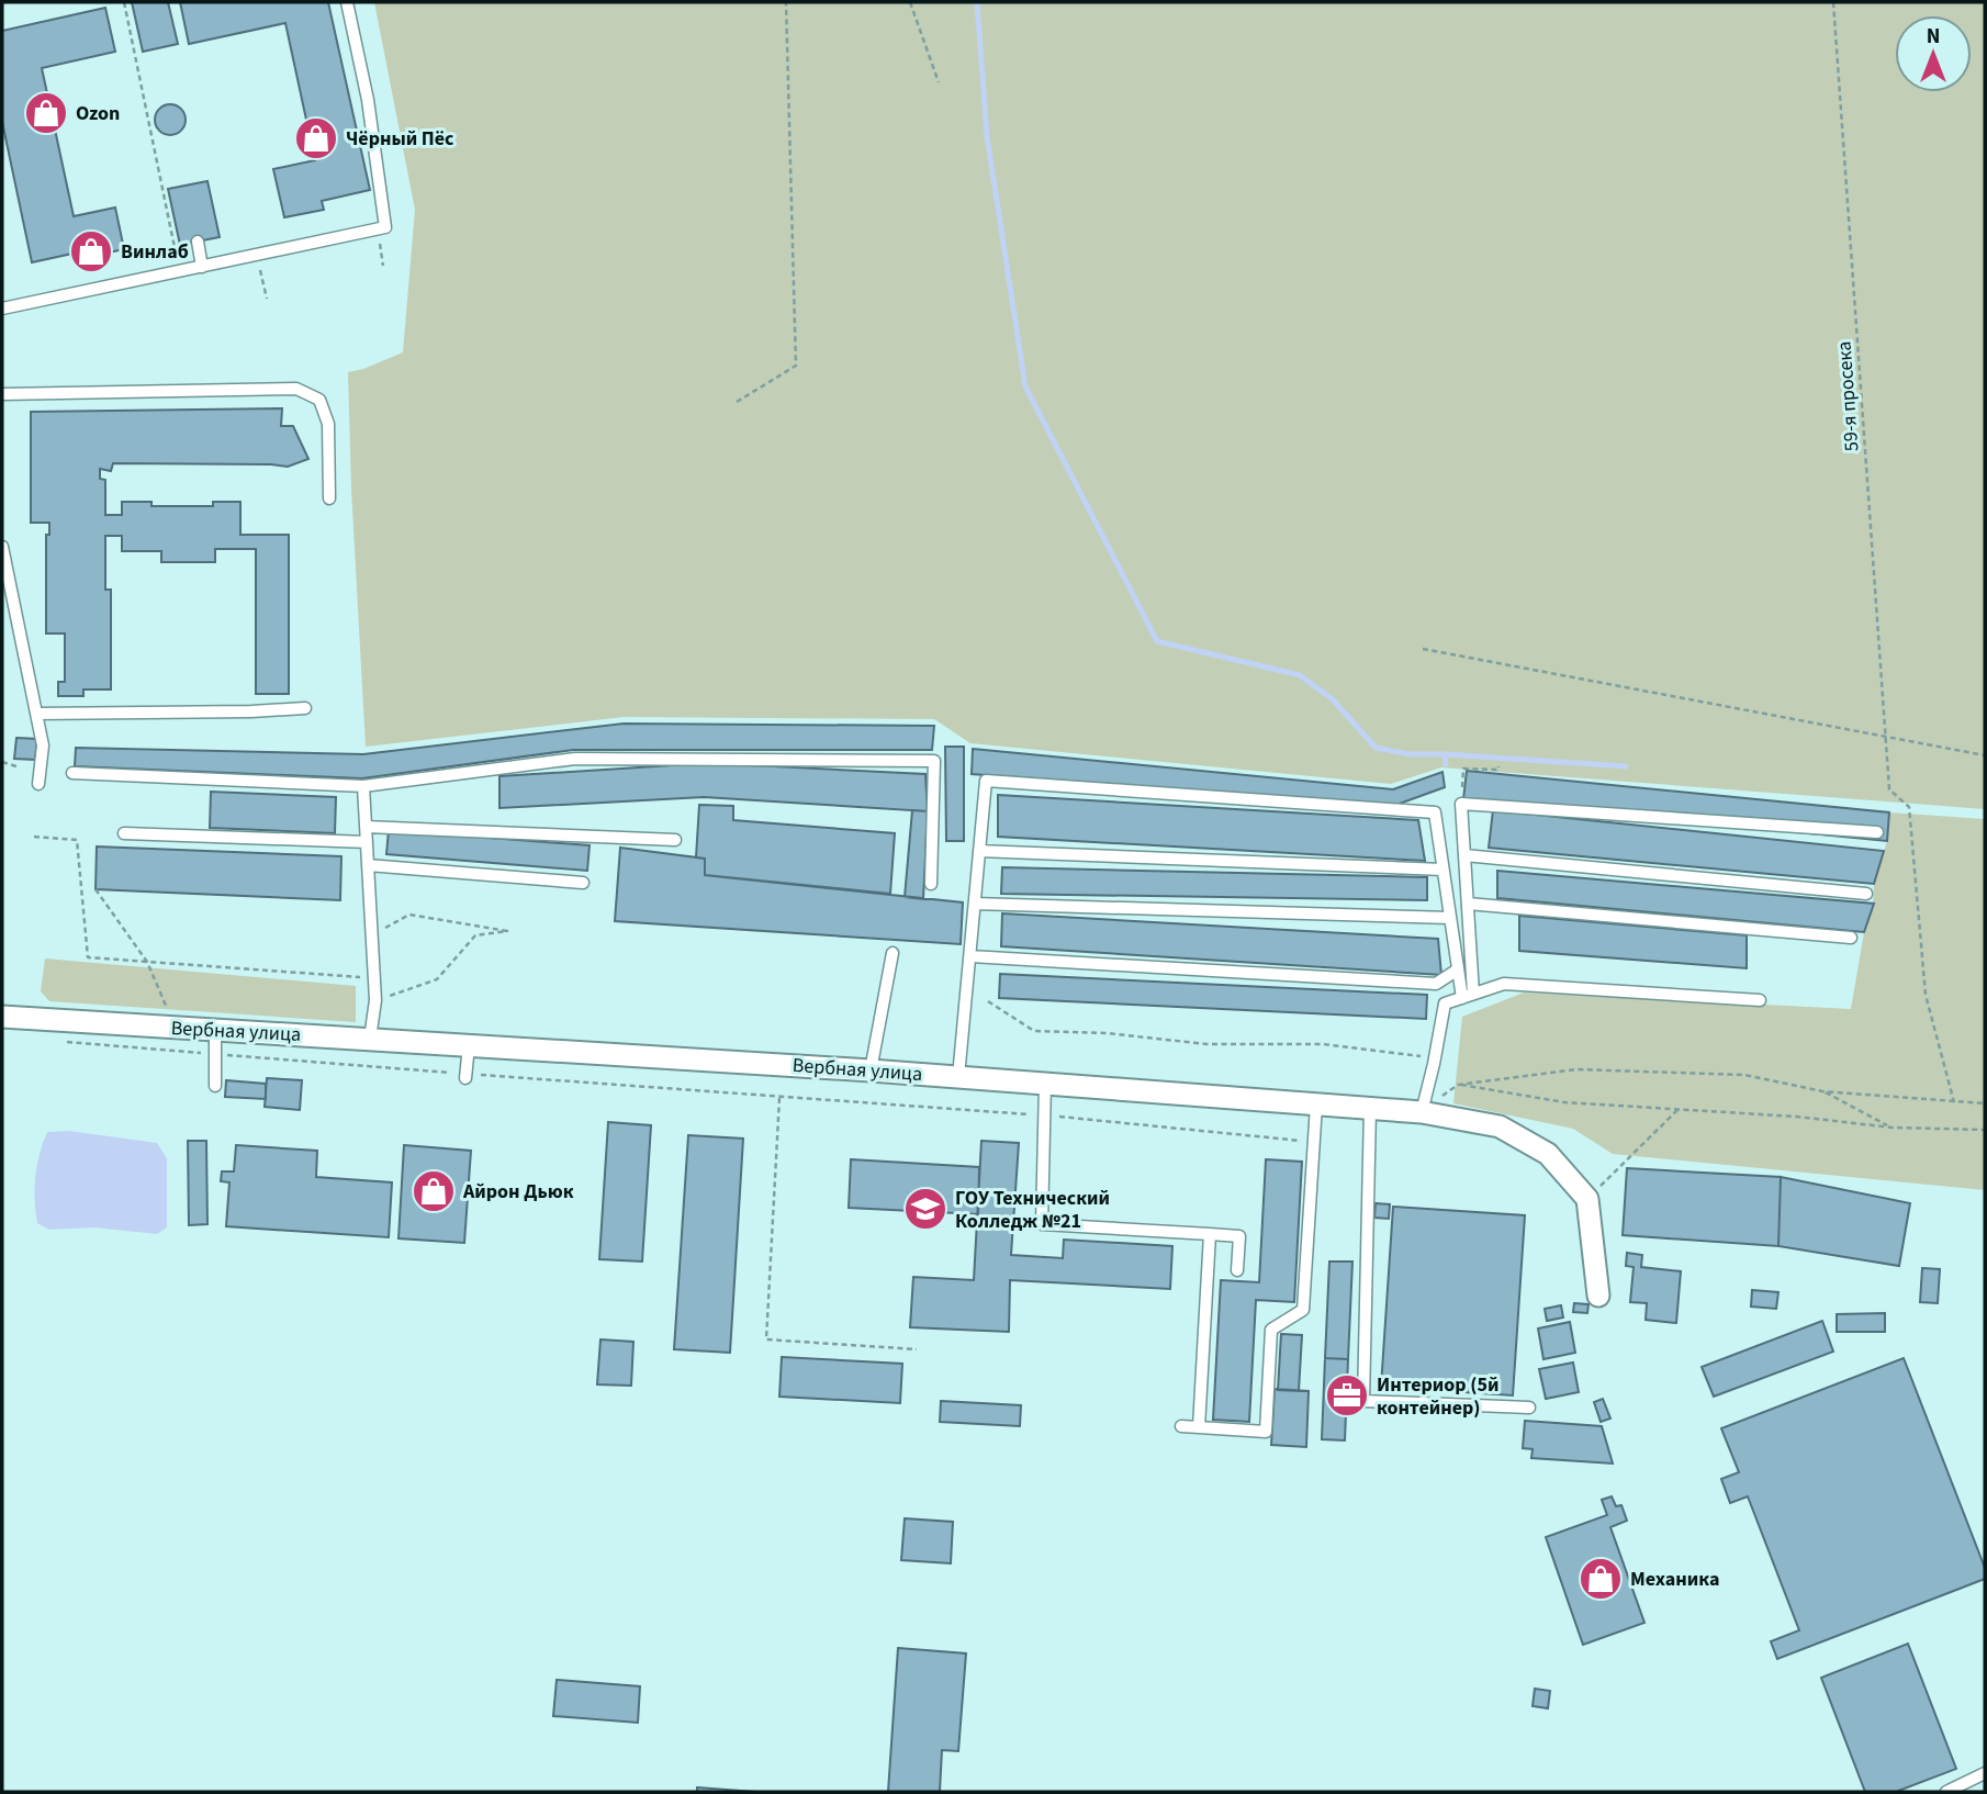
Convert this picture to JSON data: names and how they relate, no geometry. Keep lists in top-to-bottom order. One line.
{"streets":{"street":["Вербная улица"],"path":["59-я просека"]},"places":{"shop":["Ozon","Чёрный Пёс","Винлаб","Айрон Дьюк","Механика"],"school or university":["ГОУ Технический Колледж №21"],"office":["Интериор (5й контейнер)"]},"north":"top"}
